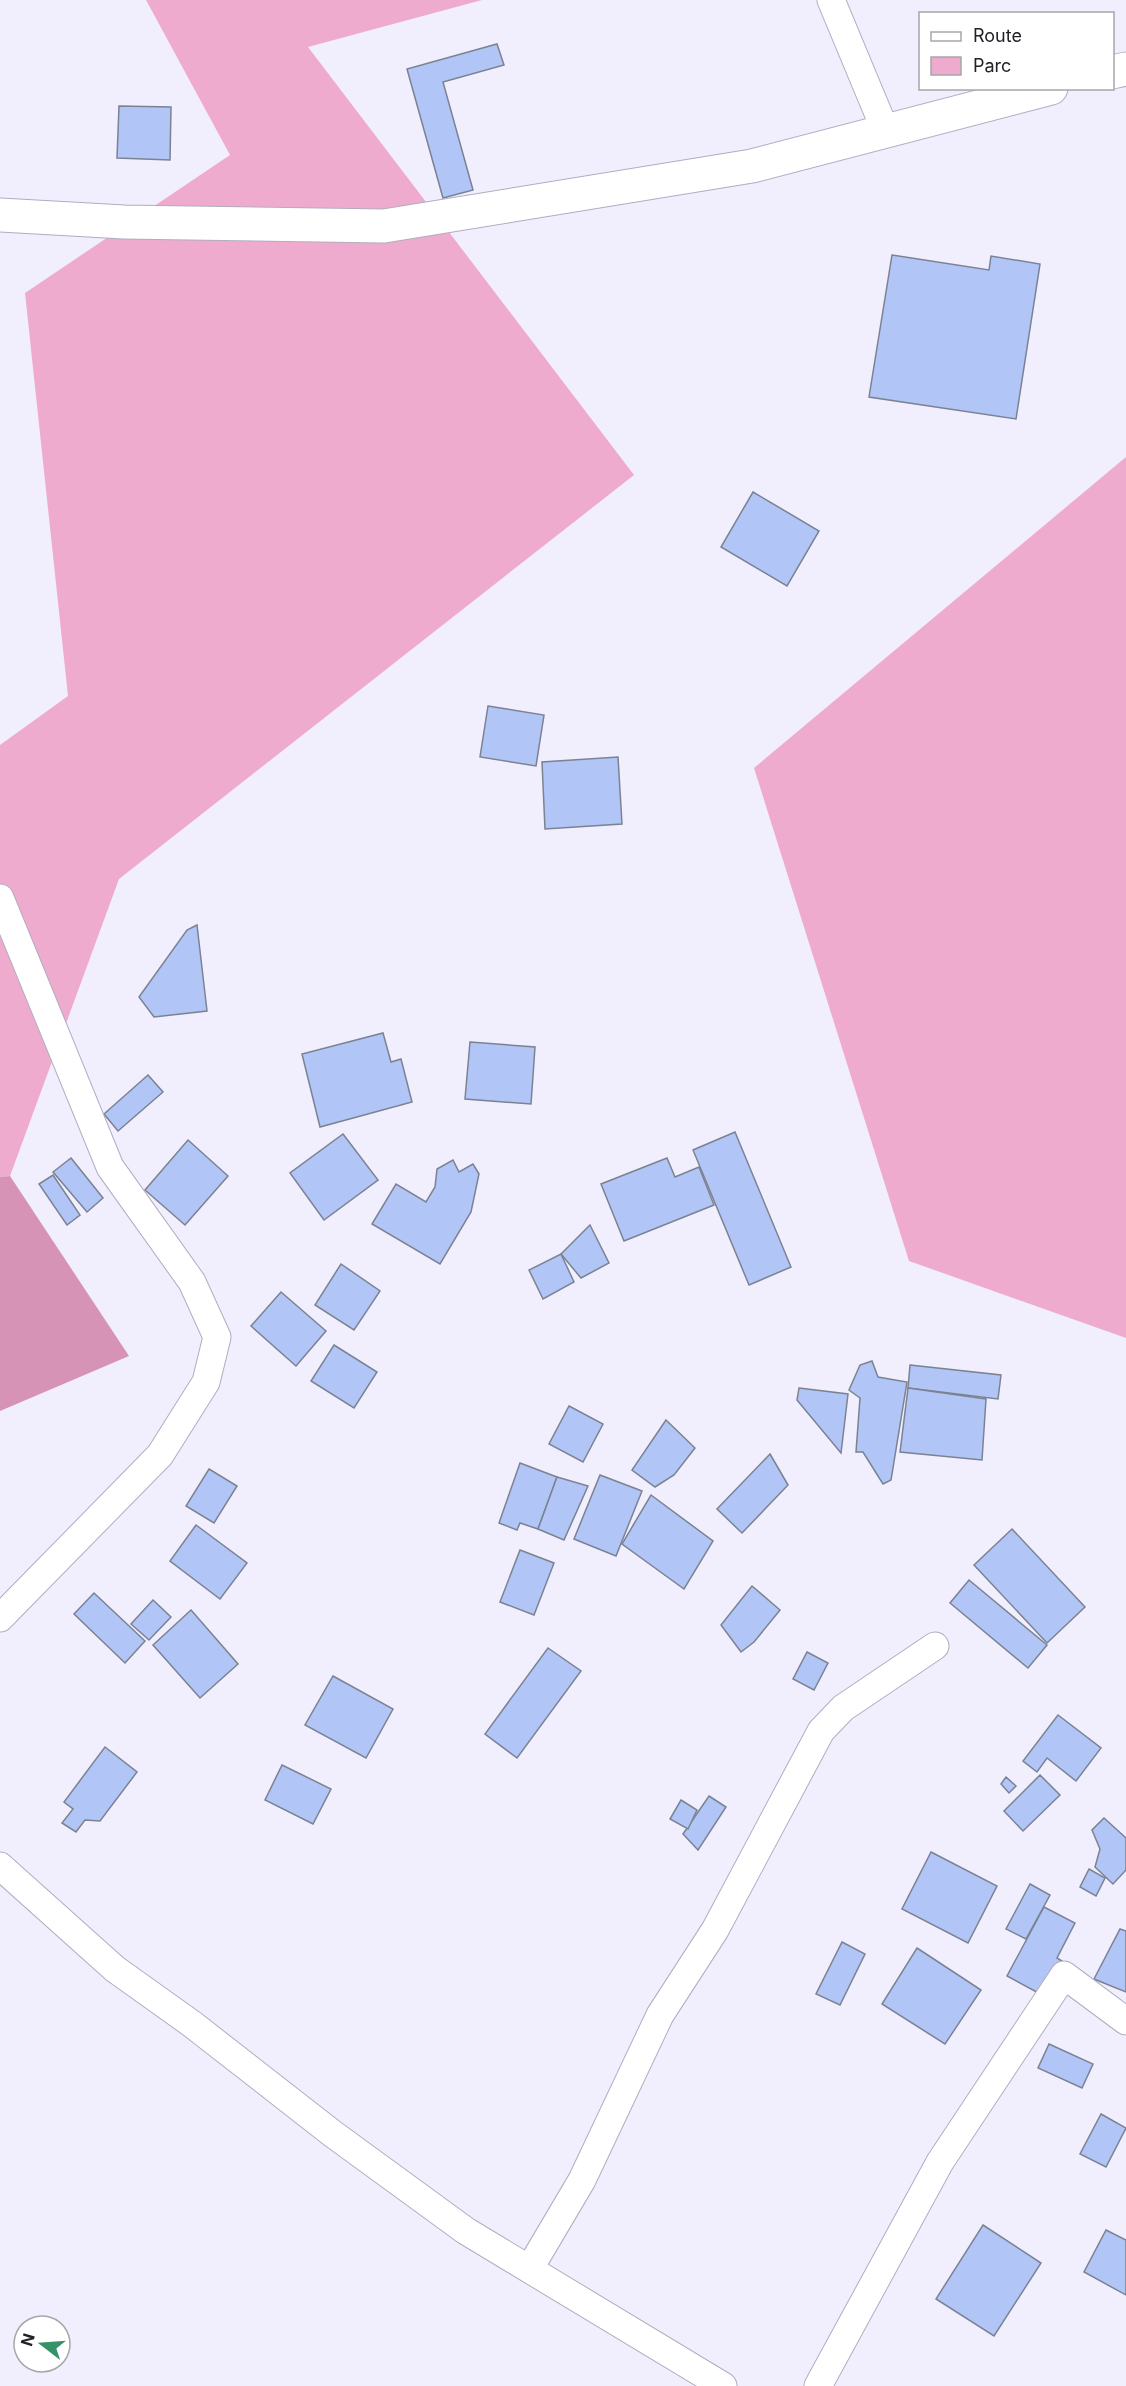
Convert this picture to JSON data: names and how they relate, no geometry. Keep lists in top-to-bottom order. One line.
{"legend":["Route","Parc"],"north":"left"}
